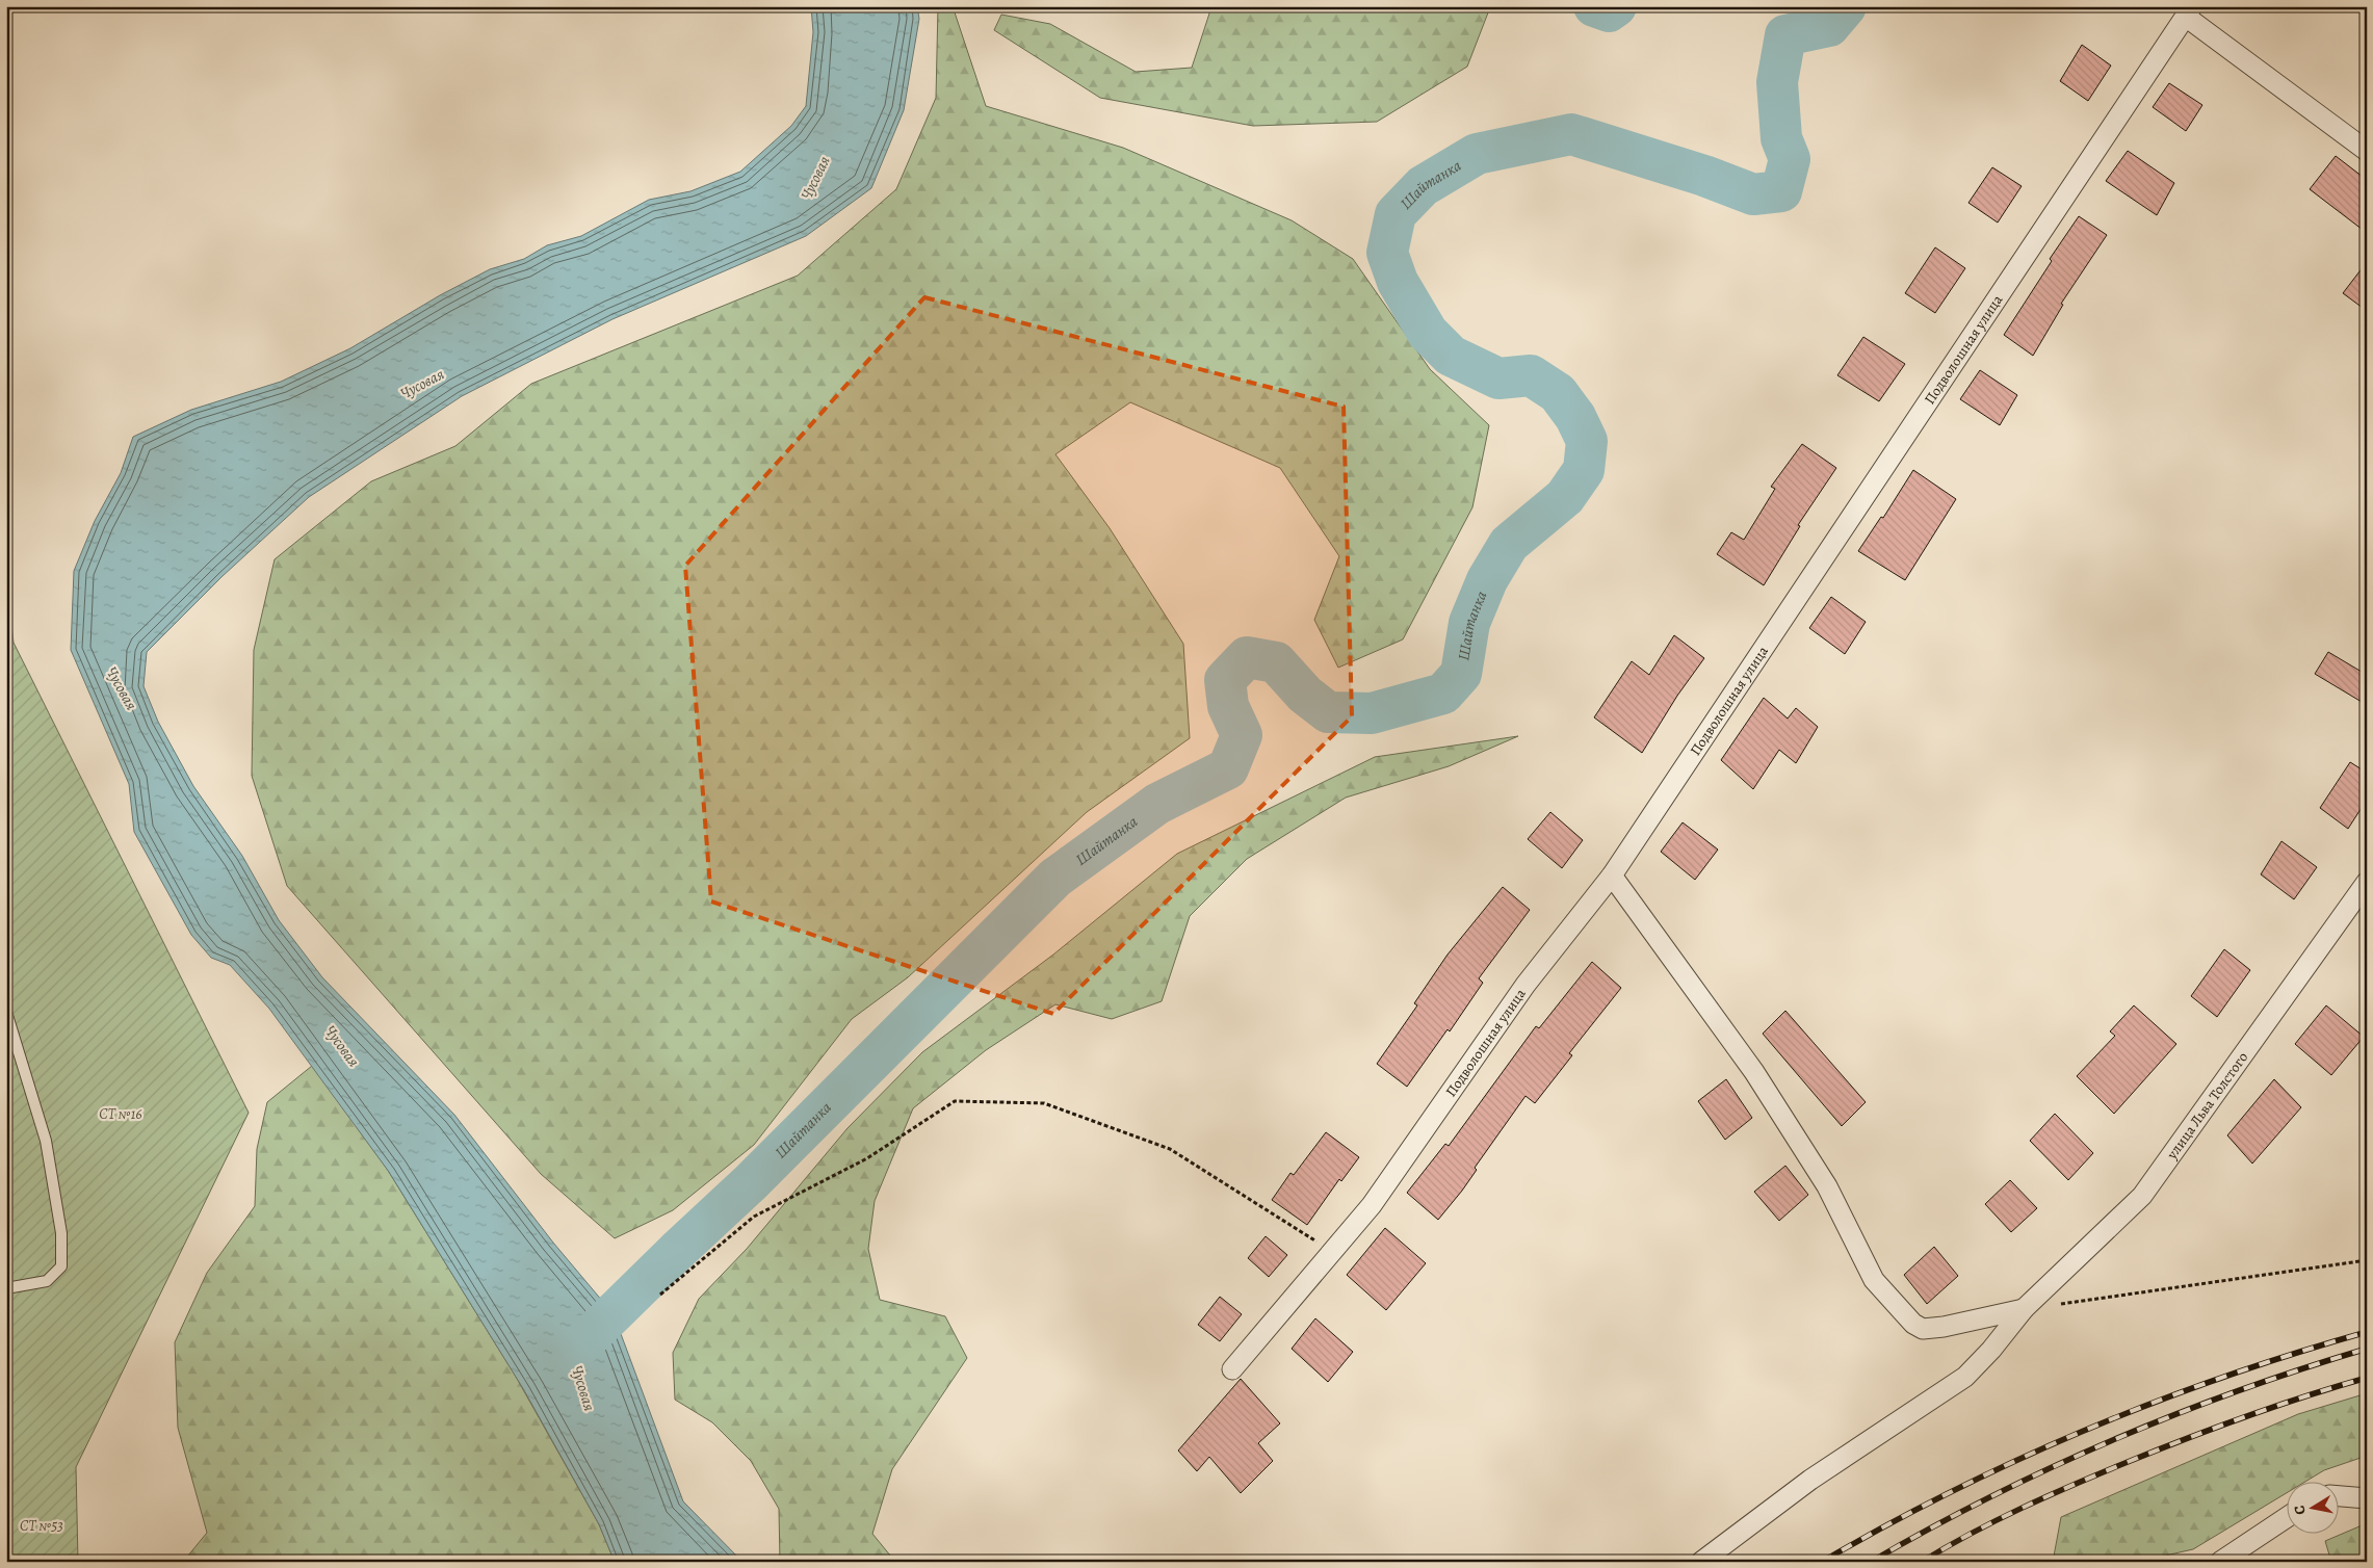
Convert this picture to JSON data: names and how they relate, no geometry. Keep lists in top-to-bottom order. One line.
{"streets":{"street":["Подволошная улица","улица Льва Толстого"]},"water":["Чусовая","Шайтанка"],"parks":["СТ №16","СТ №53"],"north":"left"}
